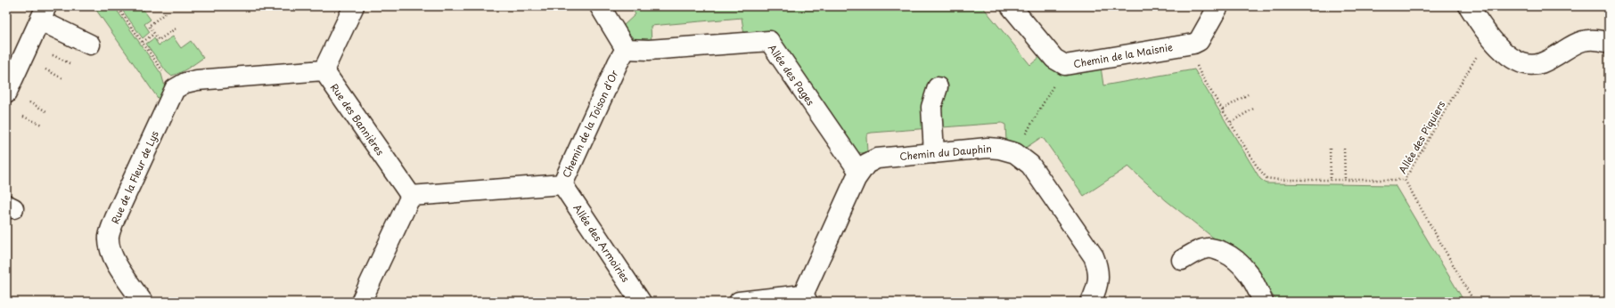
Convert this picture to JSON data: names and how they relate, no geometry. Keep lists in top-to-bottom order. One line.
{"streets":{"street":["Chemin de la Maisnie","Allée des Pages","Rue des Bannières","Chemin de la Toison d'Or","Chemin du Dauphin","Rue de la Fleur de Lys","Allée des Armoiries"],"path":["Allée des Piquiers"]},"crossings":[["Allée des Pages","Chemin de la Toison d'Or"],["Allée des Pages","Chemin du Dauphin"],["Rue des Bannières","Chemin de la Toison d'Or"],["Chemin de la Toison d'Or","Allée des Armoiries"]]}
